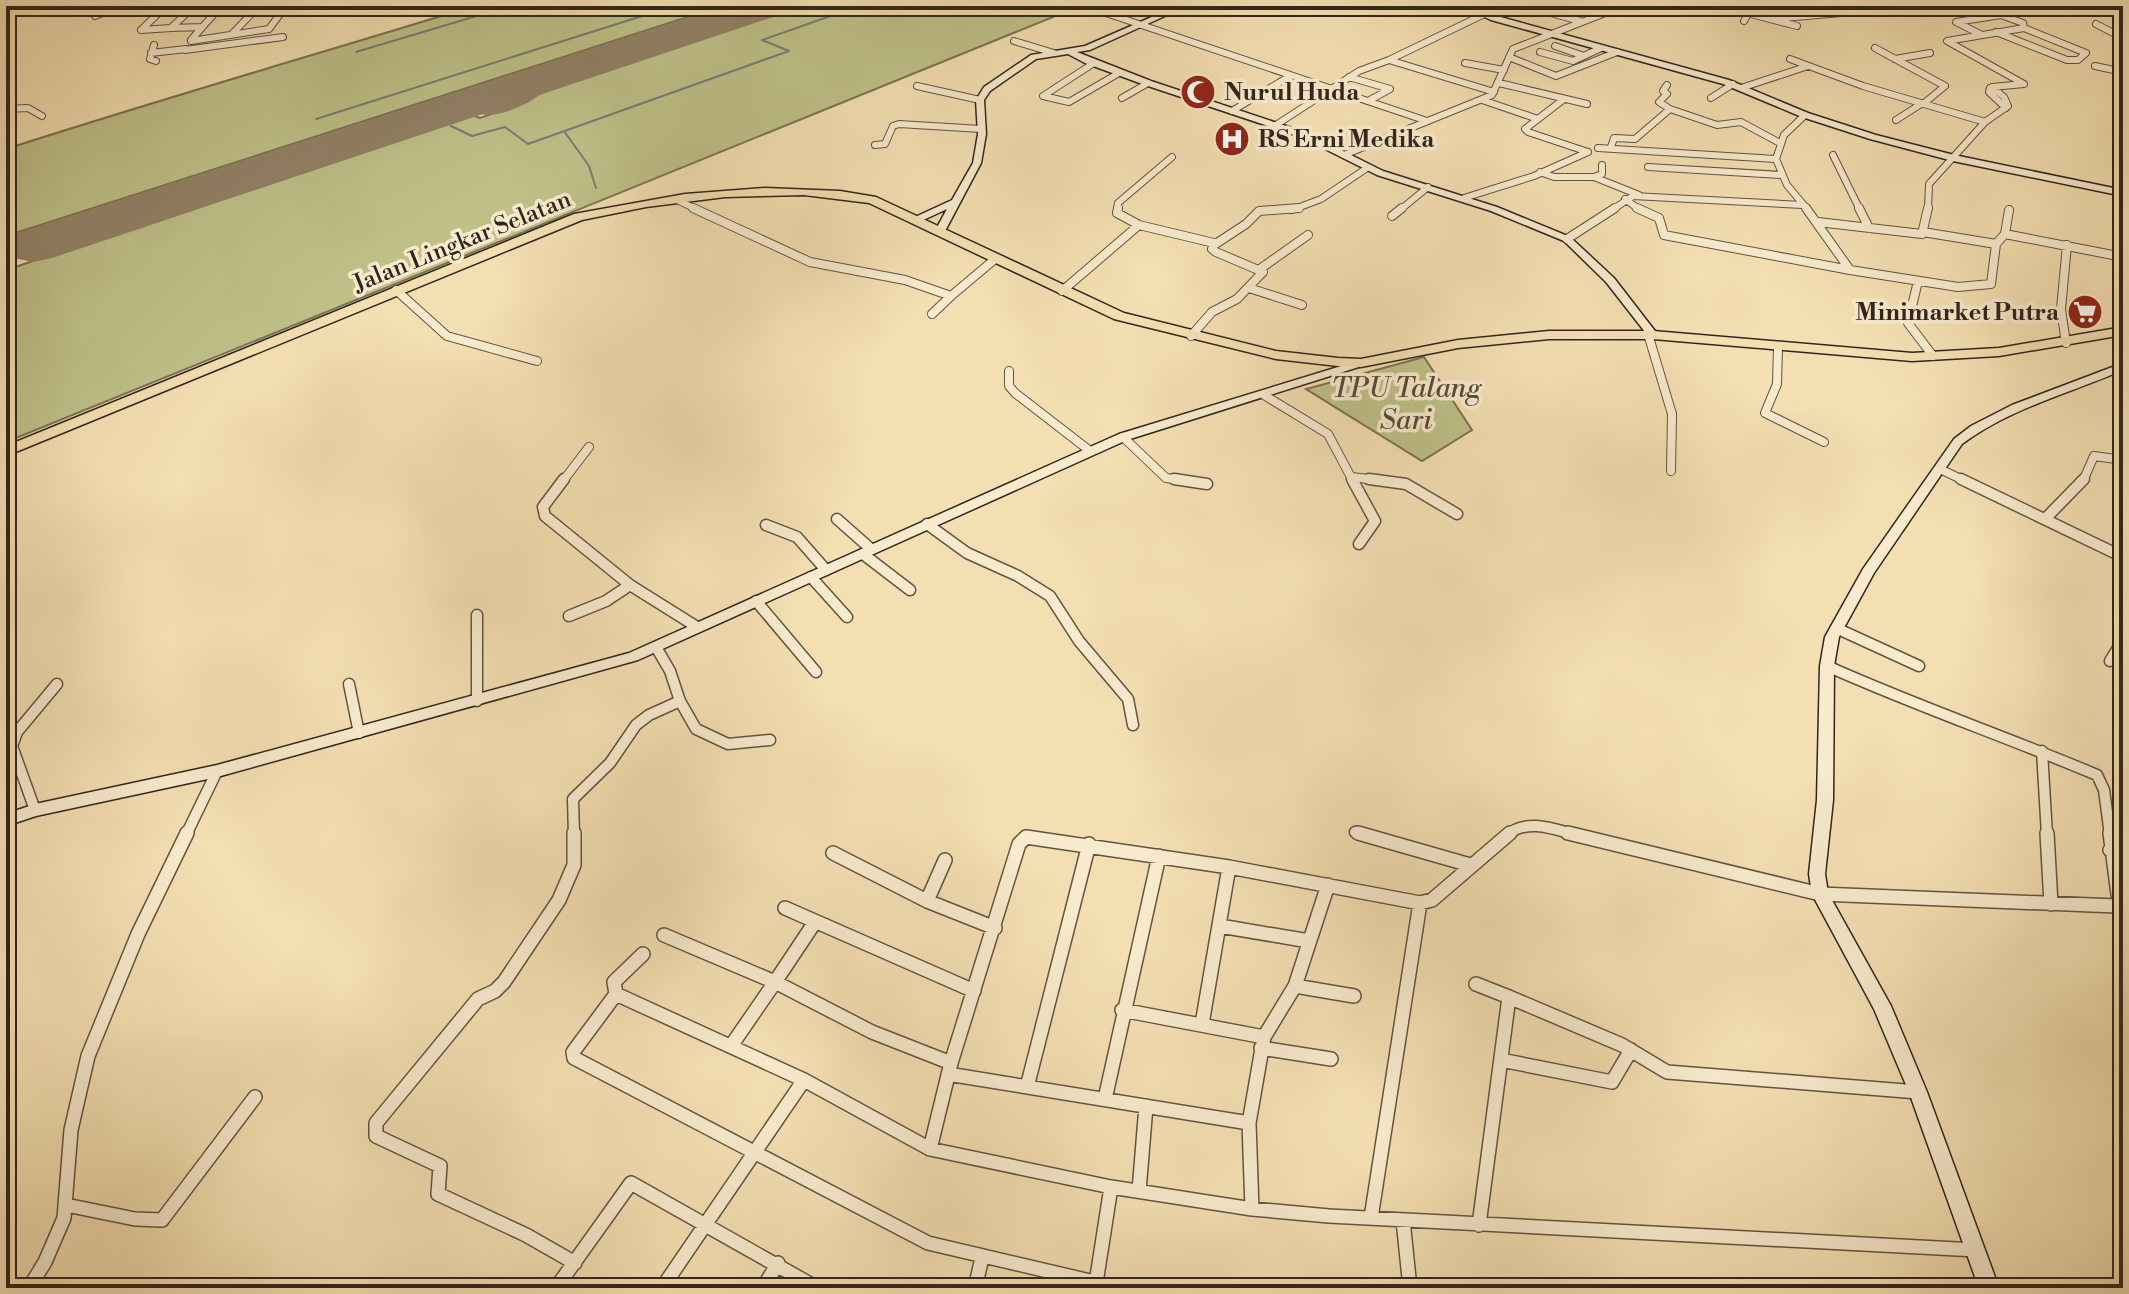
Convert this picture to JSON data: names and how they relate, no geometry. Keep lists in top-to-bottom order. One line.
{"streets":{"highway":["Jalan Lingkar Selatan"]},"parks":["TPU Talang Sari"],"places":{"mosque":["Nurul Huda"],"hospital":["RS Erni Medika"],"supermarket":["Minimarket Putra"]}}
